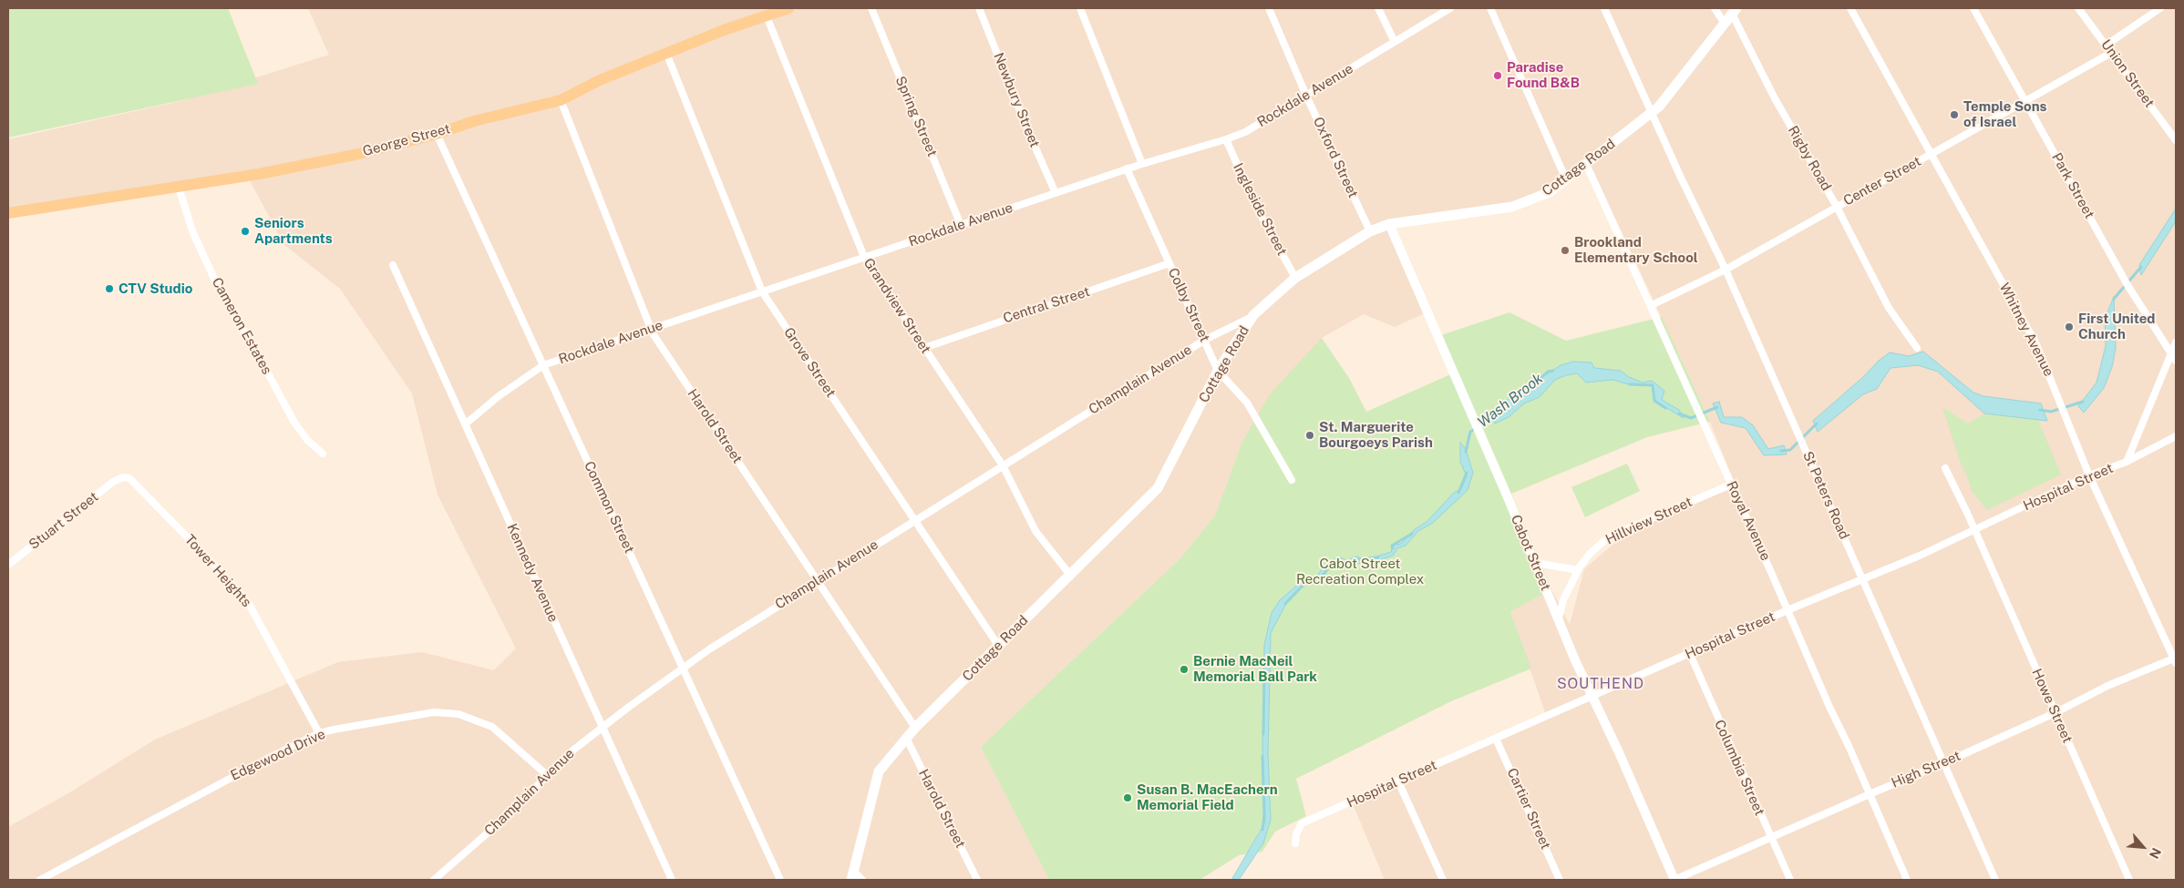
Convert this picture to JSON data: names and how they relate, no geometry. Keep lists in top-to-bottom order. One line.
{"streets":{"main road":["George Street","Cottage Road"],"street":["Union Street","Rockdale Avenue","Newbury Street","Spring Street","Oxford Street","Rigby Road","Center Street","Park Street","Ingleside Street","Central Street","Colby Street","Grandview Street","Cameron Estates","Whitney Avenue","Grove Street","Champlain Avenue","Harold Street","Hospital Street","St Peters Road","Common Street","Stuart Street","Hillview Street","Royal Avenue","Cabot Street","Tower Heights","Kennedy Avenue","Howe Street","Edgewood Drive","Columbia Street","High Street","Cartier Street"]},"crossings":[["Union Street","Center Street"],["Rockdale Avenue","Newbury Street"],["Rockdale Avenue","Spring Street"],["Rockdale Avenue","Oxford Street"],["Rockdale Avenue","Ingleside Street"],["Rockdale Avenue","Colby Street"],["Rockdale Avenue","Grandview Street"],["Rockdale Avenue","Grove Street"],["Rockdale Avenue","Harold Street"],["Rockdale Avenue","Common Street"],["Rockdale Avenue","Kennedy Avenue"],["George Street","Grandview Street"],["George Street","Cameron Estates"],["George Street","Grove Street"],["George Street","Harold Street"],["George Street","Common Street"],["Oxford Street","Cottage Road"],["Rigby Road","Cottage Road"],["Rigby Road","Center Street"],["Cottage Road","Ingleside Street"],["Cottage Road","Colby Street"],["Cottage Road","Grandview Street"],["Cottage Road","Grove Street"],["Cottage Road","Champlain Avenue"],["Cottage Road","Harold Street"],["Cottage Road","St Peters Road"],["Cottage Road","Royal Avenue"],["Cottage Road","Cabot Street"],["Center Street","Park Street"],["Center Street","Whitney Avenue"],["Center Street","St Peters Road"],["Center Street","Royal Avenue"],["Central Street","Colby Street"],["Central Street","Grandview Street"],["Colby Street","Champlain Avenue"],["Grandview Street","Champlain Avenue"],["Whitney Avenue","Hospital Street"],["Whitney Avenue","High Street"],["Grove Street","Champlain Avenue"],["Champlain Avenue","Harold Street"],["Champlain Avenue","Common Street"],["Champlain Avenue","Kennedy Avenue"],["Champlain Avenue","Edgewood Drive"],["Hospital Street","St Peters Road"],["Hospital Street","Royal Avenue"],["Hospital Street","Cabot Street"],["Hospital Street","Howe Street"],["Hospital Street","Columbia Street"],["Hospital Street","Cartier Street"],["St Peters Road","High Street"],["Stuart Street","Tower Heights"],["Hillview Street","Royal Avenue"],["Hillview Street","Cabot Street"],["Royal Avenue","High Street"],["Cabot Street","High Street"],["Tower Heights","Edgewood Drive"],["Howe Street","High Street"],["Columbia Street","High Street"]],"districts":["SOUTHEND"],"water":["Wash Brook"],"parks":["Cabot Street Recreation Complex"],"places":["Paradise Found B&B","Temple Sons of Israel","Seniors Apartments","Brookland Elementary School","CTV Studio","First United Church","St. Marguerite Bourgoeys Parish","Bernie MacNeil Memorial Ball Park","Susan B. MacEachern Memorial Field"],"north":"bottom right"}
